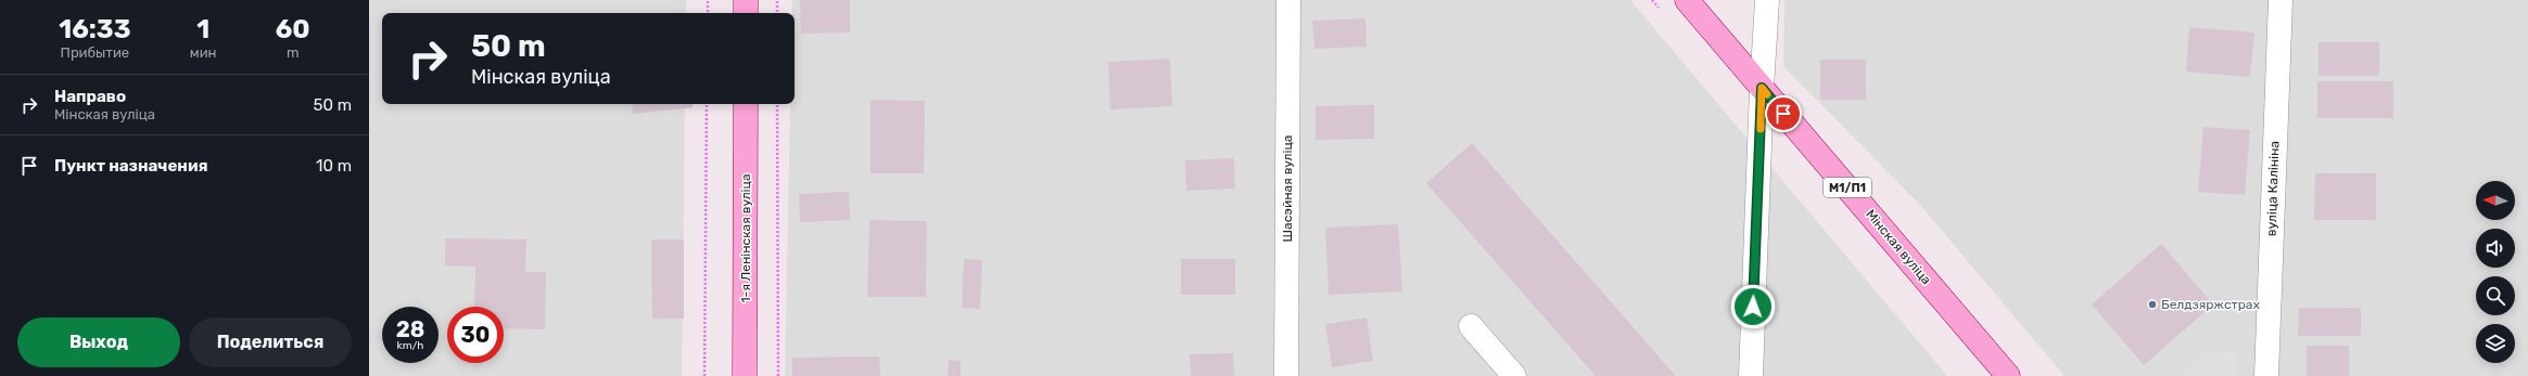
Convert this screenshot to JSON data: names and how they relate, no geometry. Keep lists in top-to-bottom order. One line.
{"streets":{"main road":["М1/П1","1-я Ленінская вуліца","Мінская вуліца"],"street":["Шасэйная вуліца","вуліца Калініна"]},"places":["Белдзяржстрах"],"north":"left","page":{"eta":["16:33","Прибытие","1","мин","60","m"],"turn":["50 m","Мінская вуліца"],"list":[{"name":"Направо","note":"Мінская вуліца","value":"50 m"},{"name":"Пункт назначения","value":"10 m"}],"speed":"28 km/h","limit":"30","buttons":["Выход","Поделиться"]}}
